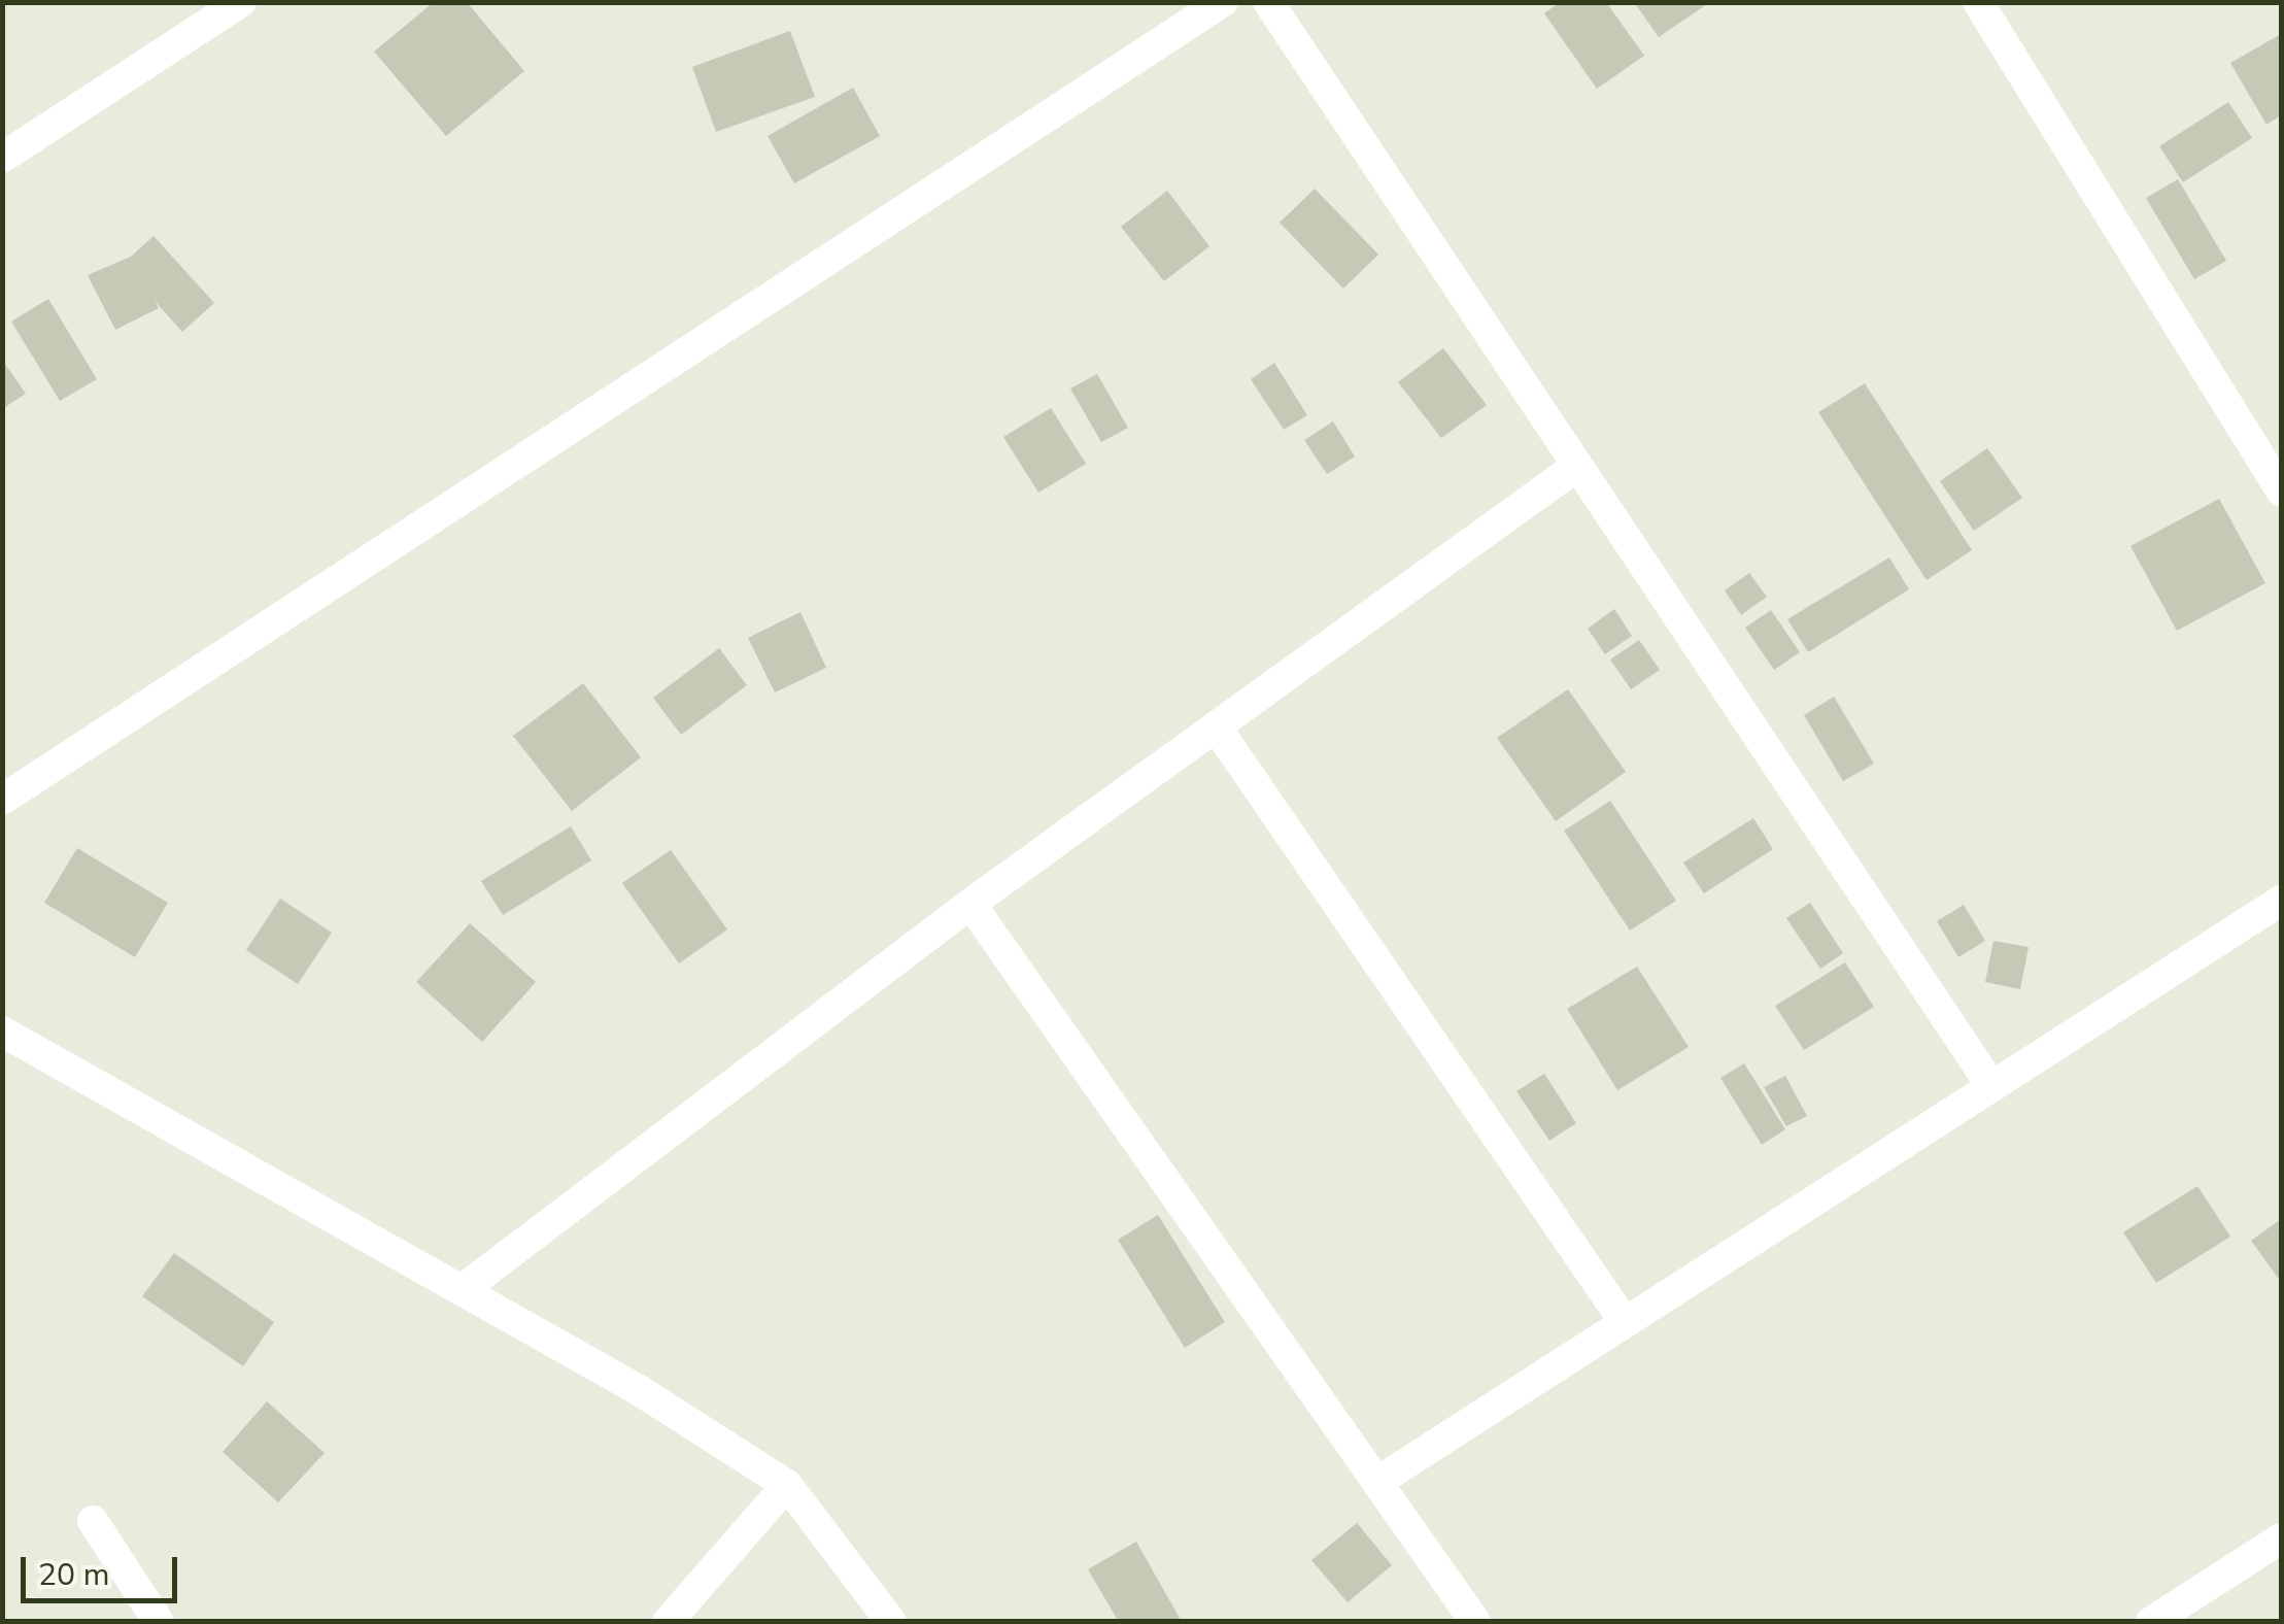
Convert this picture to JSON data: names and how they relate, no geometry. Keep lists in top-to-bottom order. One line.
{"scale_bar":"20 m"}
